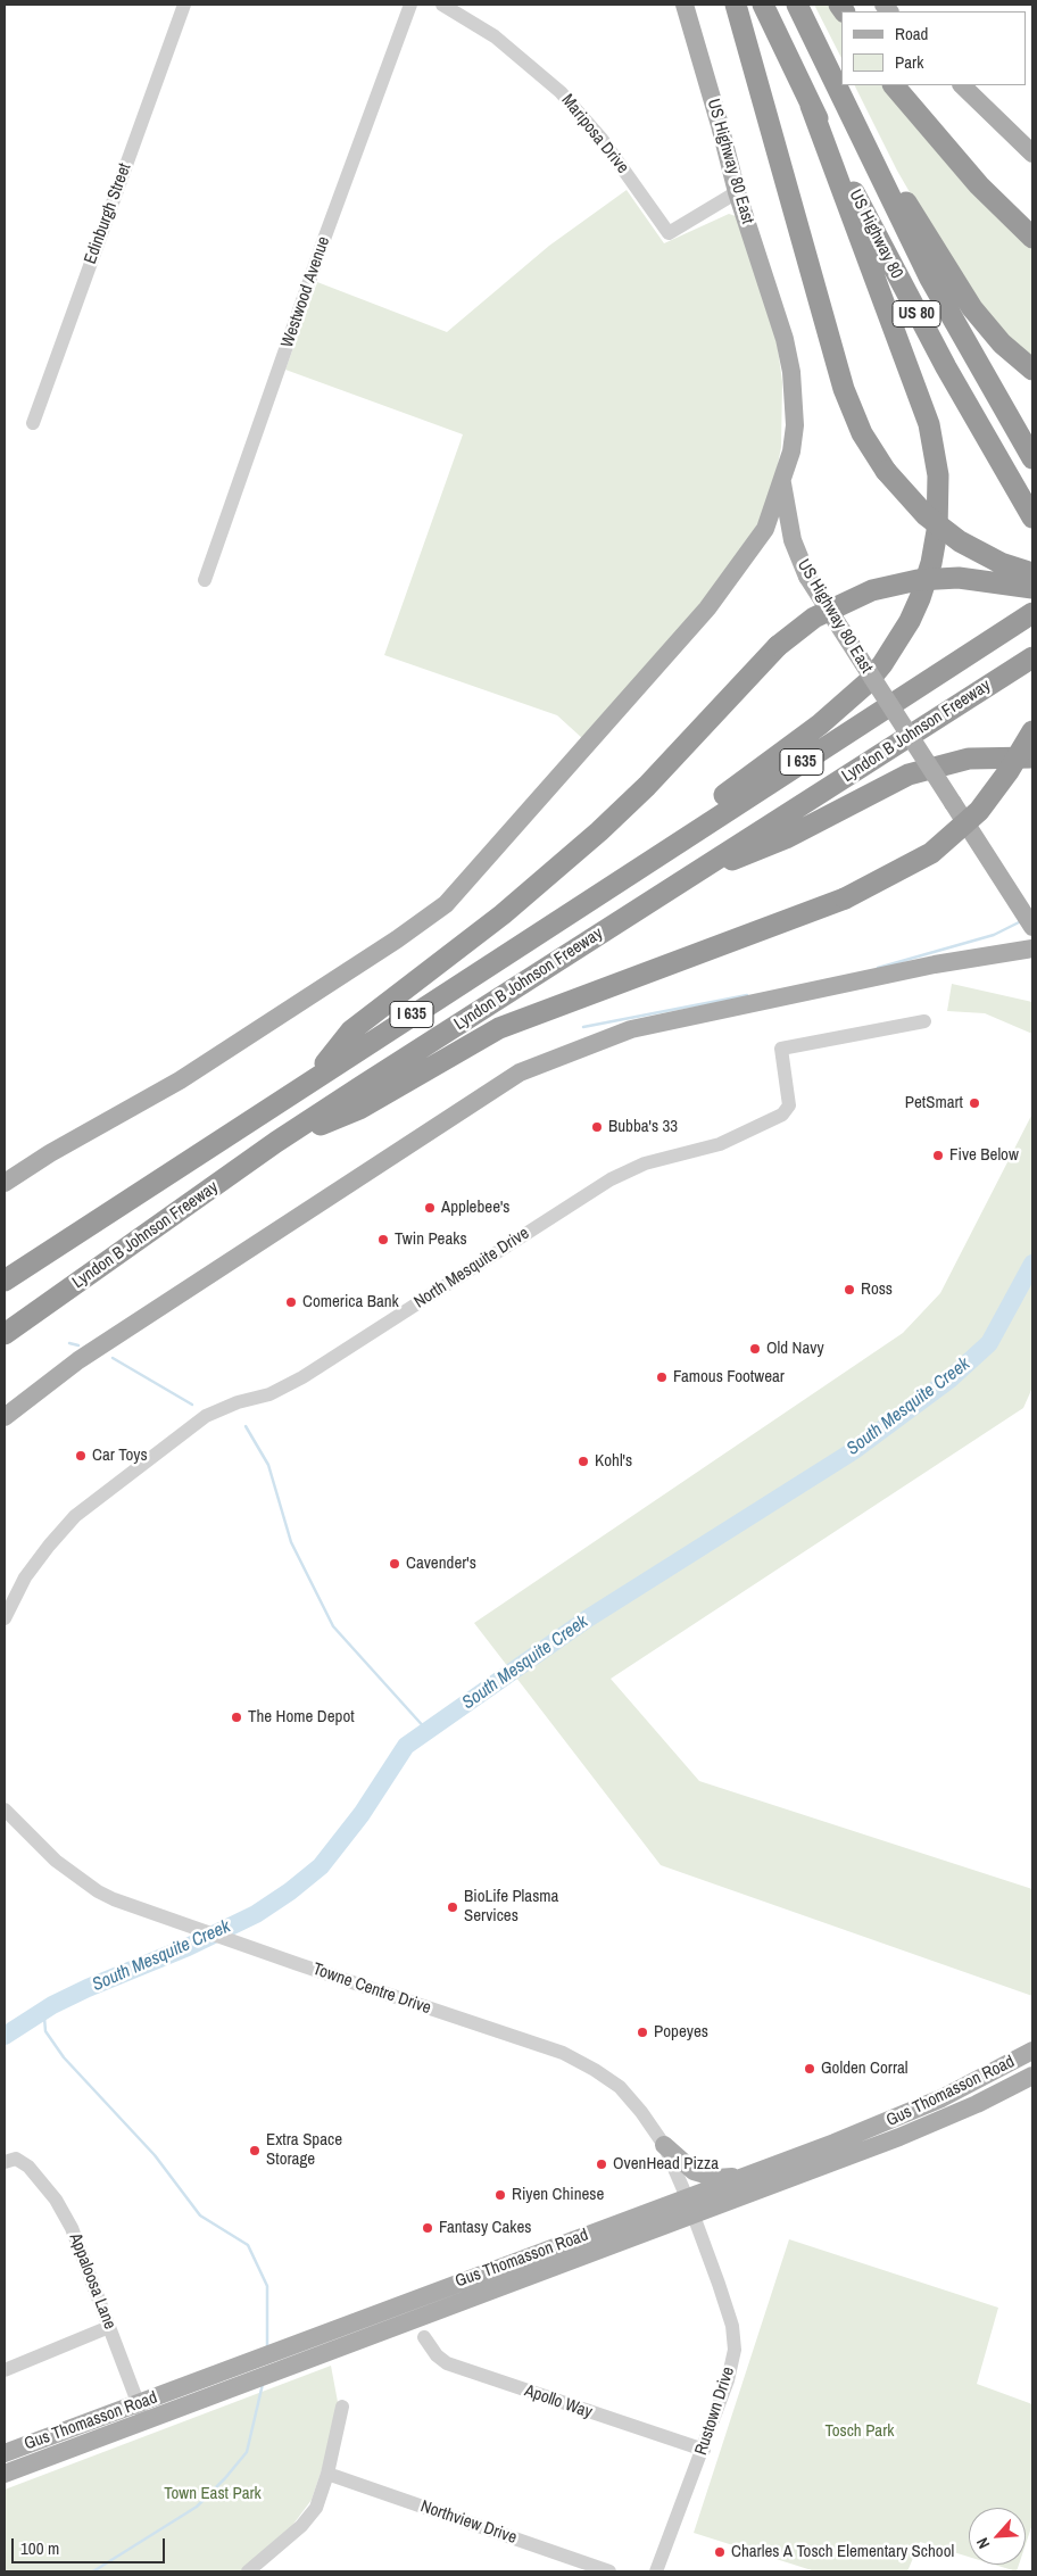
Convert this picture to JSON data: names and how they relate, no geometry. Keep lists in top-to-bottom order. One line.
{"streets":{"highway":["US Highway 80","US 80","Lyndon B Johnson Freeway","I 635"],"main road":["US Highway 80 East","Gus Thomasson Road"],"street":["Mariposa Drive","Edinburgh Street","Westwood Avenue","North Mesquite Drive","Towne Centre Drive","Appaloosa Lane","Apollo Way","Rustown Drive","Northview Drive"]},"crossings":[["Mariposa Drive","US Highway 80 East"],["Towne Centre Drive","Gus Thomasson Road"],["Towne Centre Drive","Rustown Drive"],["Gus Thomasson Road","Appaloosa Lane"],["Gus Thomasson Road","Rustown Drive"],["Apollo Way","Rustown Drive"]],"water":["South Mesquite Creek"],"parks":["Tosch Park","Town East Park"],"places":["PetSmart","Bubba's 33","Five Below","Applebee's","Twin Peaks","Ross","Comerica Bank","Old Navy","Famous Footwear","Car Toys","Kohl's","Cavender's","The Home Depot","BioLife Plasma Services","Popeyes","Golden Corral","Extra Space Storage","OvenHead Pizza","Riyen Chinese","Fantasy Cakes","Charles A Tosch Elementary School"],"legend":["Road","Park"],"scale_bar":"100 m","north":"bottom left"}
